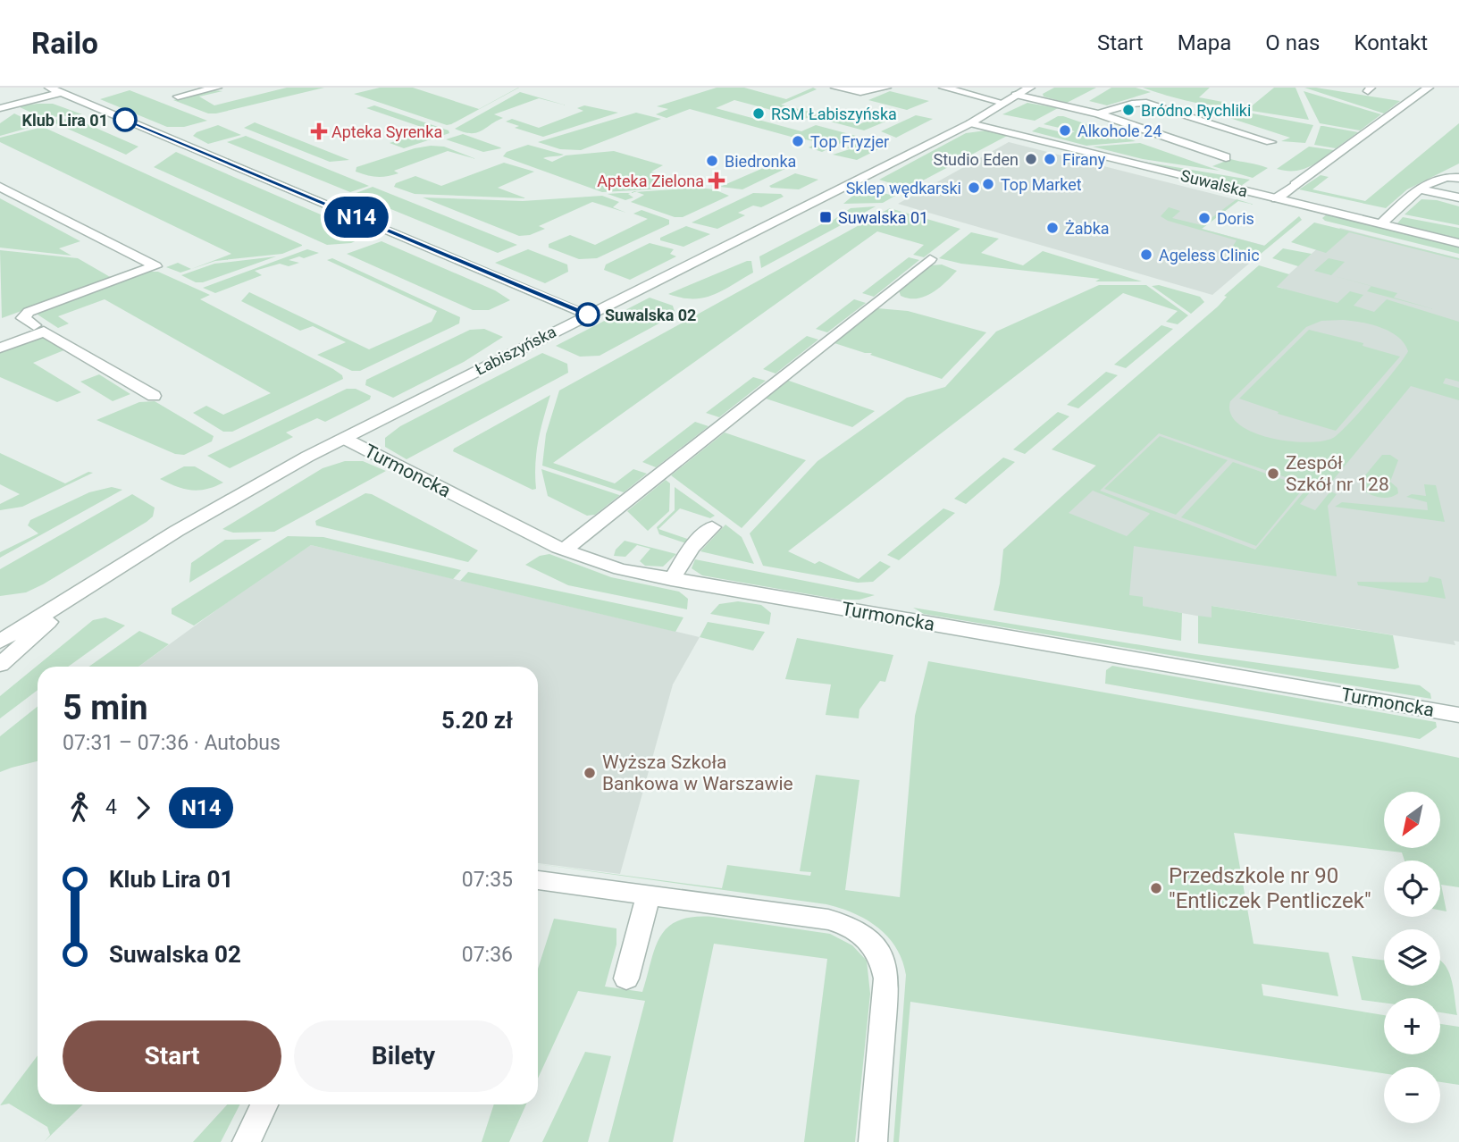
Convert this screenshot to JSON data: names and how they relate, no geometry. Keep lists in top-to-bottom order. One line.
{"streets":{"street":["Suwalska","Łabiszyńska","Turmoncka"]},"crossings":[["Suwalska","Łabiszyńska"],["Łabiszyńska","Turmoncka"]],"places":{"other":["Bródno Rychliki","RSM Łabiszyńska","Klub Lira 01","Alkohole 24","Top Fryzjer","Studio Eden","Firany","Biedronka","Top Market","Sklep wędkarski","Doris","Żabka","Ageless Clinic","Suwalska 02","Zespół Szkół nr 128","Wyższa Szkoła Bankowa w Warszawie","Przedszkole nr 90 \"Entliczek Pentliczek\""],"health":["Apteka Syrenka","Apteka Zielona"],"transit":["Suwalska 01"]},"lines":["bus line N14"],"north":"bottom left","page":{"header":"Railo","nav":["Start","Mapa","O nas","Kontakt"],"on_map":"N14","heading":["5 min","07:31 – 07:36 · Autobus","5.20 zł"],"legs":["4","N14"],"map_buttons":["+","−"],"list":[{"name":"Klub Lira 01","value":"07:35"},{"name":"Suwalska 02","value":"07:36"}],"buttons":["Start","Bilety"]}}
